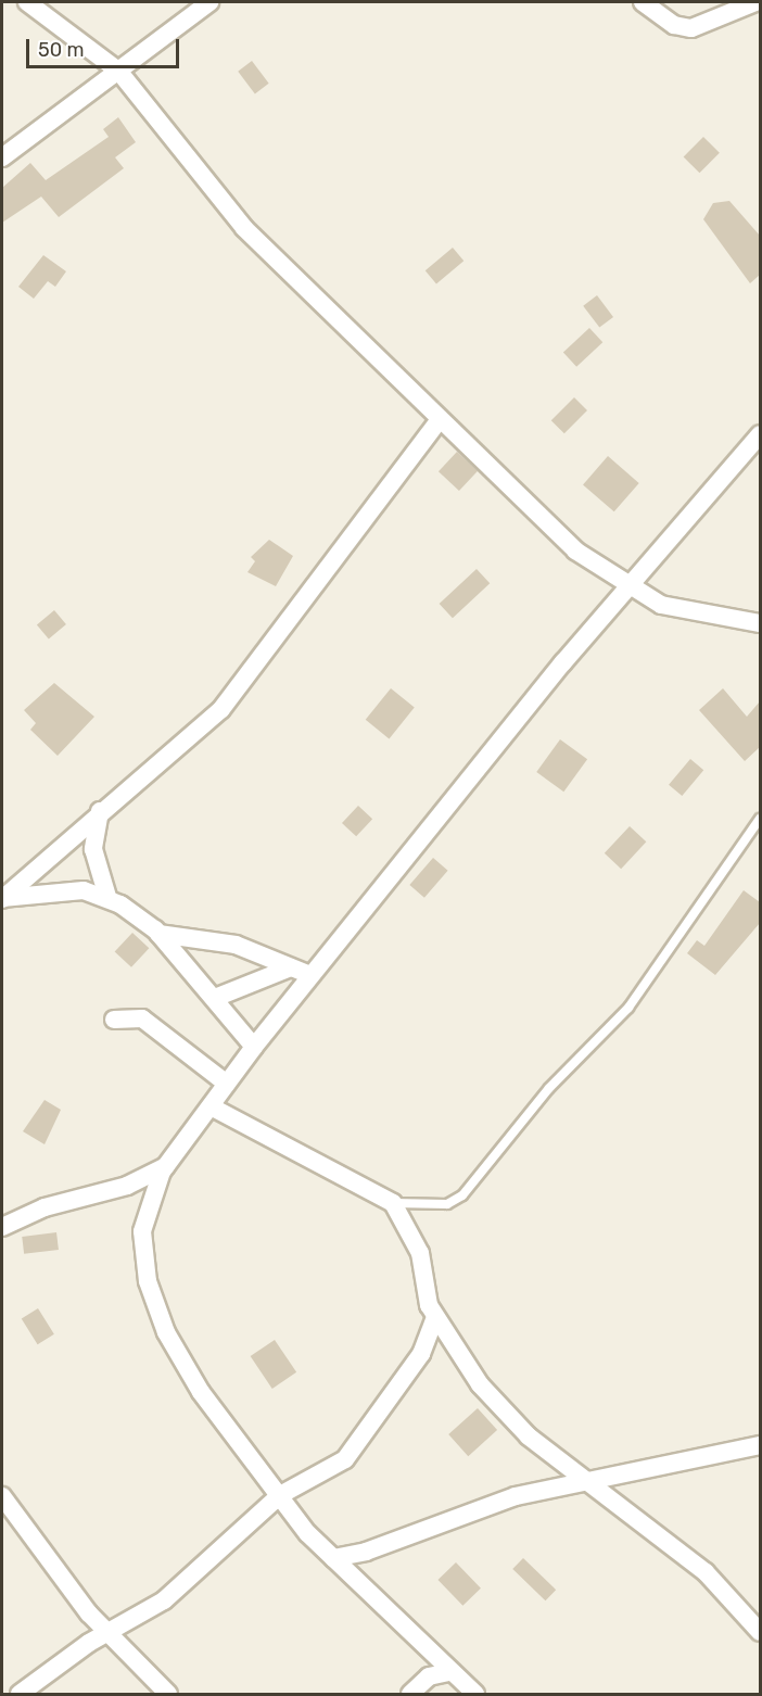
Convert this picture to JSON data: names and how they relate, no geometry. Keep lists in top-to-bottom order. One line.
{"scale_bar":"50 m"}
